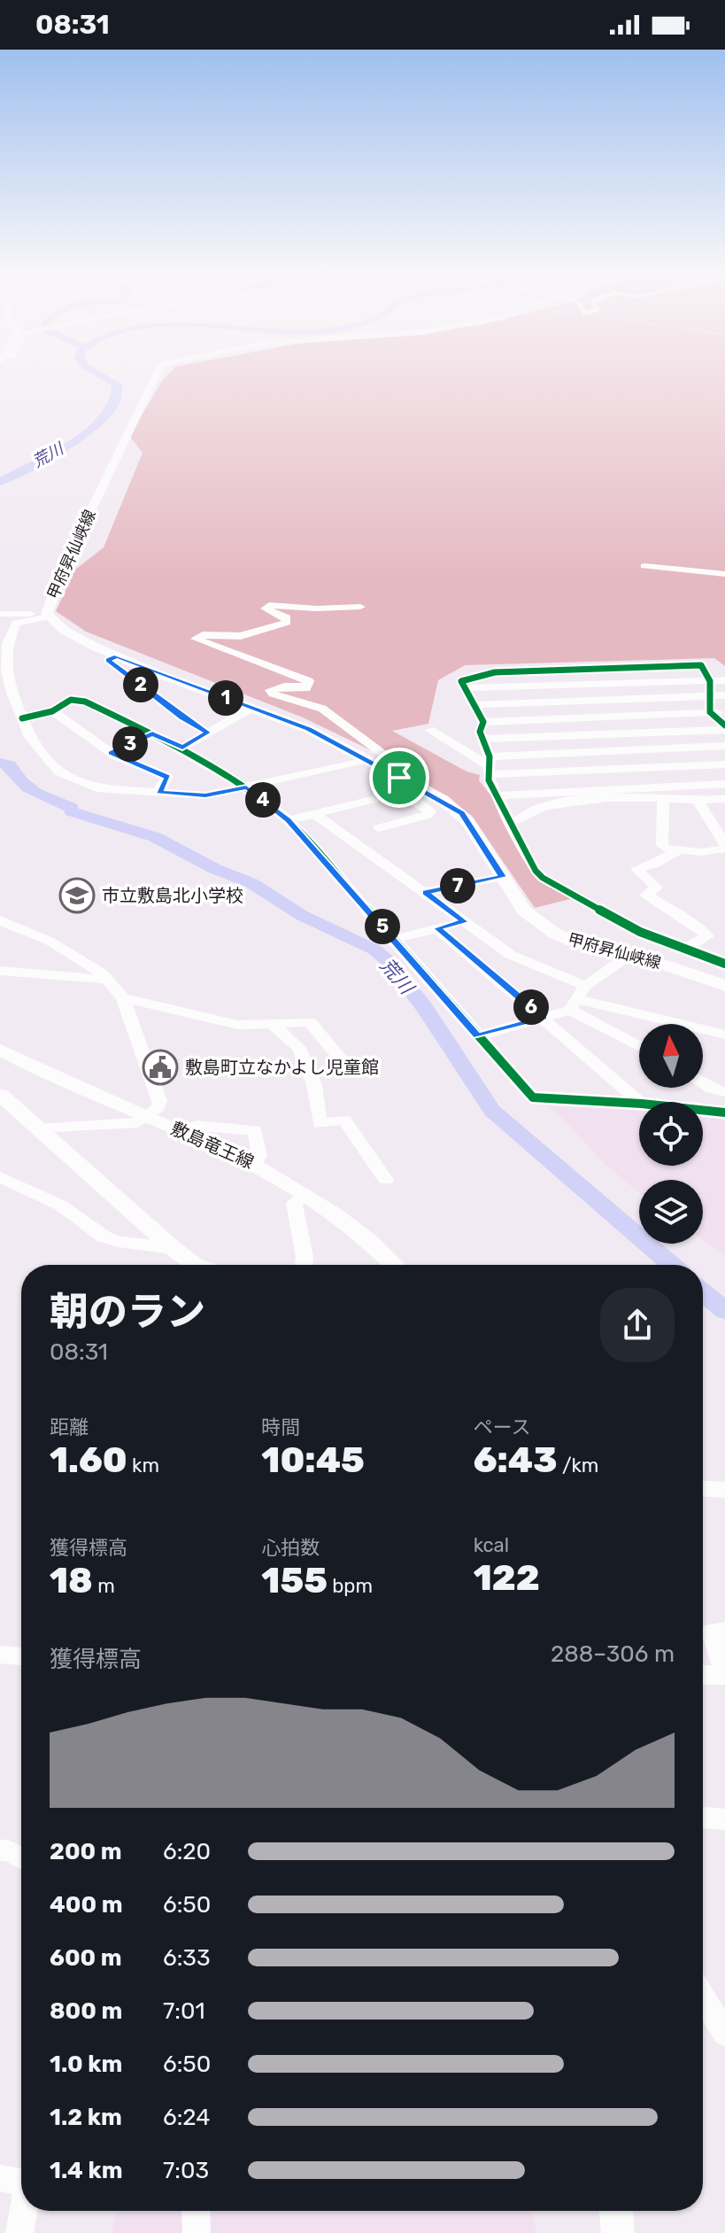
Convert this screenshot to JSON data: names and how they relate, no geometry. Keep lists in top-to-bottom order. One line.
{"streets":{"main road":["甲府昇仙峡線","敷島竜王線"]},"water":["荒川"],"places":{"school or university":["市立敷島北小学校"],"public building":["敷島町立なかよし児童館"]},"north":"top","page":{"status":"08:31","pins":["2","1","3","4","7","5","6"],"heading":["朝のラン","08:31"],"stats":[["距離","1.60 km"],["時間","10:45"],["ペース","6:43 /km"],["獲得標高","18 m"],["心拍数","155 bpm"],["kcal","122"]],"chart":["獲得標高","288–306 m"],"list":[{"name":"200 m","note":"6:20"},{"name":"400 m","note":"6:50"},{"name":"600 m","note":"6:33"},{"name":"800 m","note":"7:01"},{"name":"1.0 km","note":"6:50"},{"name":"1.2 km","note":"6:24"},{"name":"1.4 km","note":"7:03"}]}}
